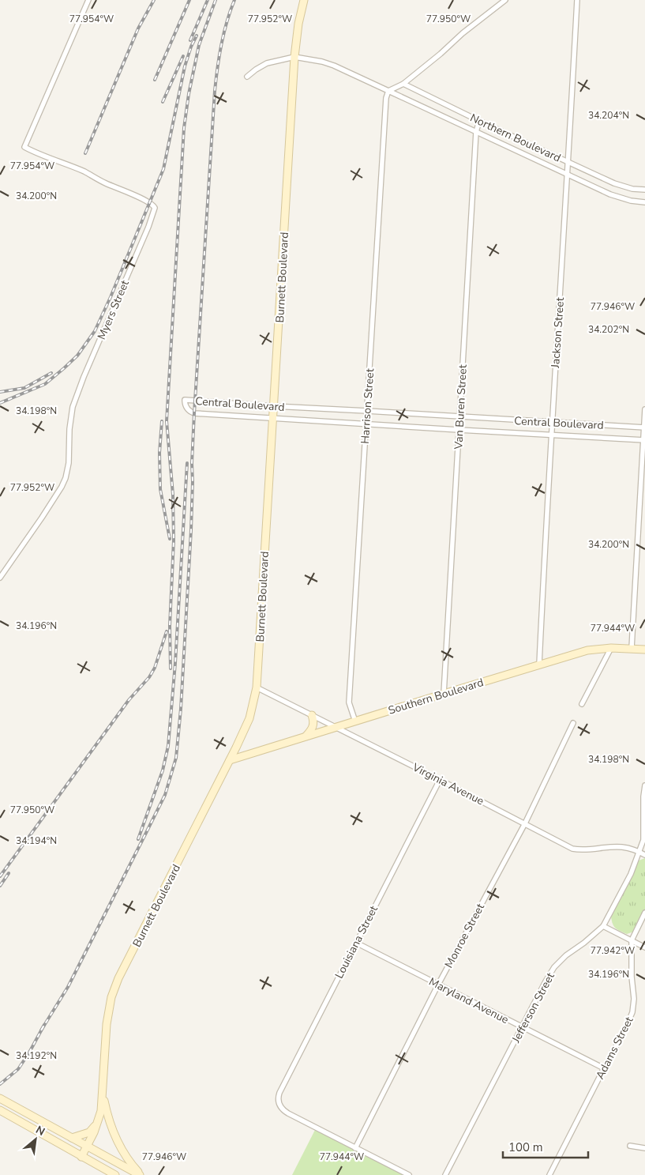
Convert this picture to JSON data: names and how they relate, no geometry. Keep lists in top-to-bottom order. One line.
{"streets":{"main road":["Burnett Boulevard","Southern Boulevard"],"street":["Northern Boulevard","Myers Street","Jackson Street","Central Boulevard","Harrison Street","Van Buren Street","Virginia Avenue","Monroe Street","Louisiana Street","Maryland Avenue","Jefferson Street","Adams Street"]},"crossings":[["Northern Boulevard","Burnett Boulevard"],["Northern Boulevard","Jackson Street"],["Northern Boulevard","Harrison Street"],["Northern Boulevard","Van Buren Street"],["Burnett Boulevard","Central Boulevard"],["Burnett Boulevard","Southern Boulevard"],["Burnett Boulevard","Virginia Avenue"],["Jackson Street","Central Boulevard"],["Jackson Street","Southern Boulevard"],["Central Boulevard","Harrison Street"],["Central Boulevard","Van Buren Street"],["Harrison Street","Southern Boulevard"],["Van Buren Street","Southern Boulevard"],["Southern Boulevard","Virginia Avenue"],["Virginia Avenue","Monroe Street"],["Virginia Avenue","Louisiana Street"],["Virginia Avenue","Jefferson Street"],["Monroe Street","Louisiana Street"],["Monroe Street","Maryland Avenue"],["Louisiana Street","Maryland Avenue"],["Maryland Avenue","Jefferson Street"],["Maryland Avenue","Adams Street"]],"scale_bar":"100 m","north":"top right","coordinates":["77.954°W","77.952°W","77.950°W","34.204°N","34.200°N","77.946°W","34.202°N","34.198°N","34.196°N","77.944°W","34.194°N","77.942°W","34.192°N"]}
